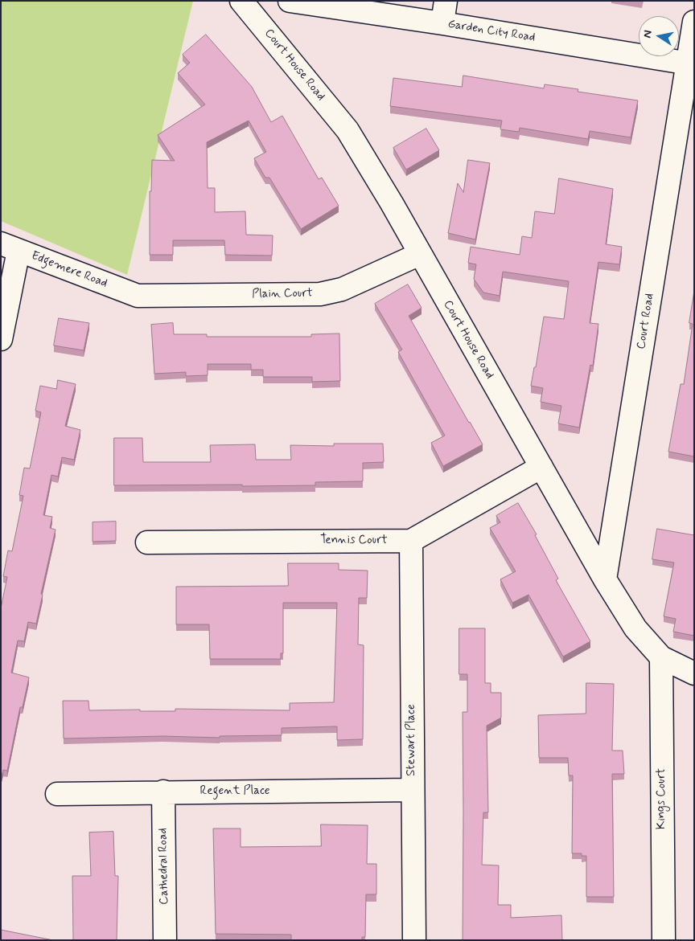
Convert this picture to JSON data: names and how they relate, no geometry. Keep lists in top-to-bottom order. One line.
{"streets":{"street":["Garden City Road","Court House Road","Edgemere Road","Plain Court","Court Road","Tennis Court","Stewart Place","Regent Place","Kings Court","Cathedral Road"]},"crossings":[["Garden City Road","Court Road"],["Court House Road","Plain Court"],["Court House Road","Court Road"],["Court House Road","Tennis Court"],["Court House Road","Kings Court"],["Edgemere Road","Plain Court"],["Tennis Court","Stewart Place"],["Stewart Place","Regent Place"],["Regent Place","Cathedral Road"]],"north":"left"}
